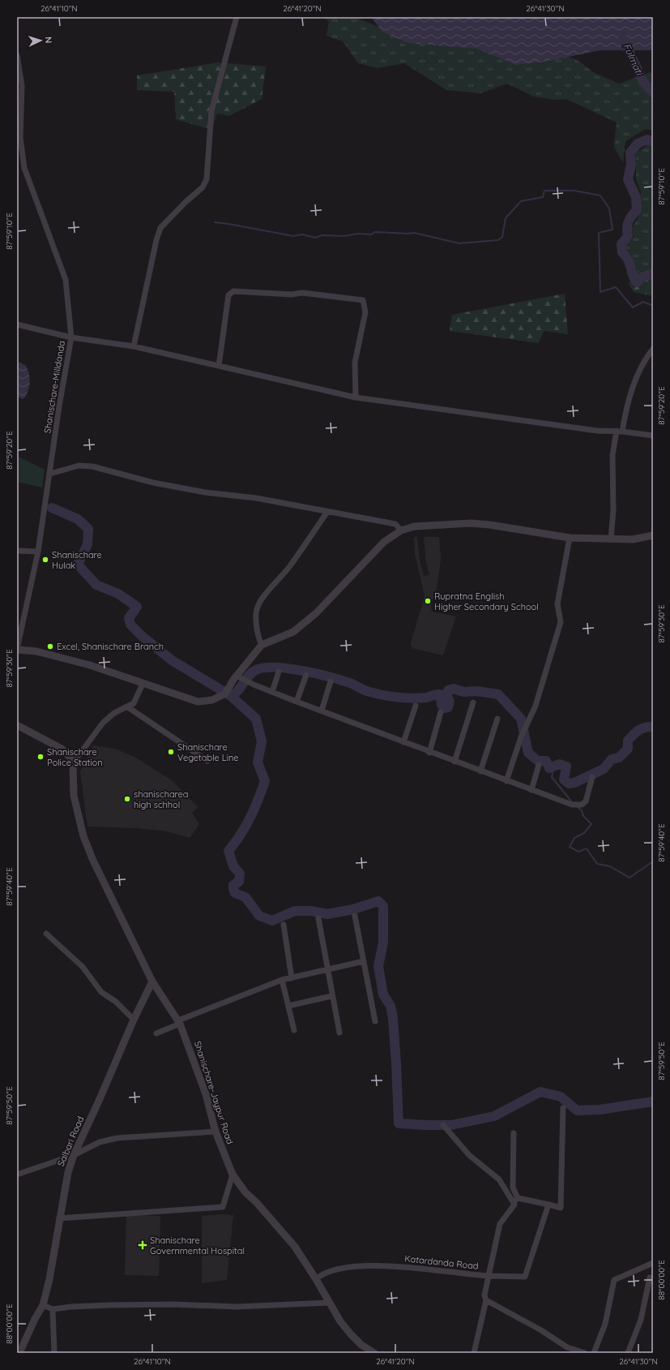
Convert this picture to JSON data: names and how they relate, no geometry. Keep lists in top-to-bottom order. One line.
{"streets":{"street":["Shanischare-Milldanda","Shanischare-Jaypur Road","Salbari Road","Katardanda Road"]},"crossings":[["Shanischare-Jaypur Road","Salbari Road"],["Shanischare-Jaypur Road","Katardanda Road"]],"water":["Fulmati"],"places":{"other":["Shanischare Hulak","Rupratna English Higher Secondary School","Excel, Shanischare Branch","Shanischare Vegetable Line","Shanischare Police Station","shanischarea high schhol"],"health":["Shanischare Governmental Hospital"]},"north":"right","coordinates":["26°41'10\"N","26°41'20\"N","26°41'30\"N","87°59'10\"E","87°59'20\"E","87°59'30\"E","87°59'40\"E","87°59'50\"E","88°00'00\"E"]}
